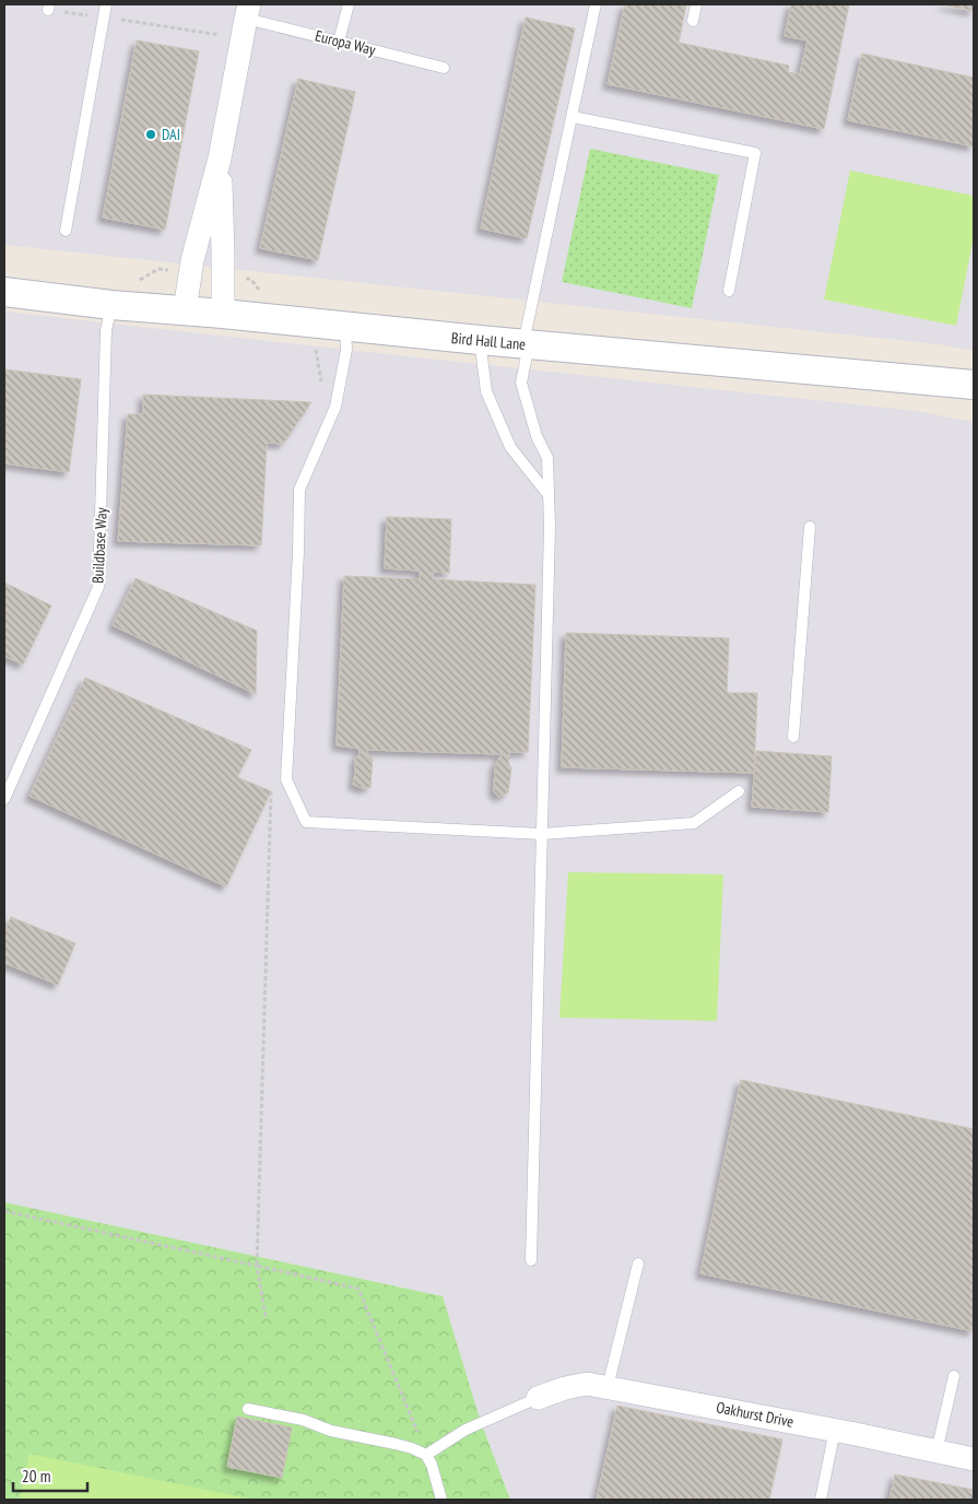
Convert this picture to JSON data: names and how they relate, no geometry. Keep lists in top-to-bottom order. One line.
{"streets":{"street":["Europa Way","Bird Hall Lane","Oakhurst Drive"],"lane":["Buildbase Way"]},"crossings":[["Europa Way","Bird Hall Lane"],["Bird Hall Lane","Buildbase Way"]],"places":["DAI"],"scale_bar":"20 m"}
